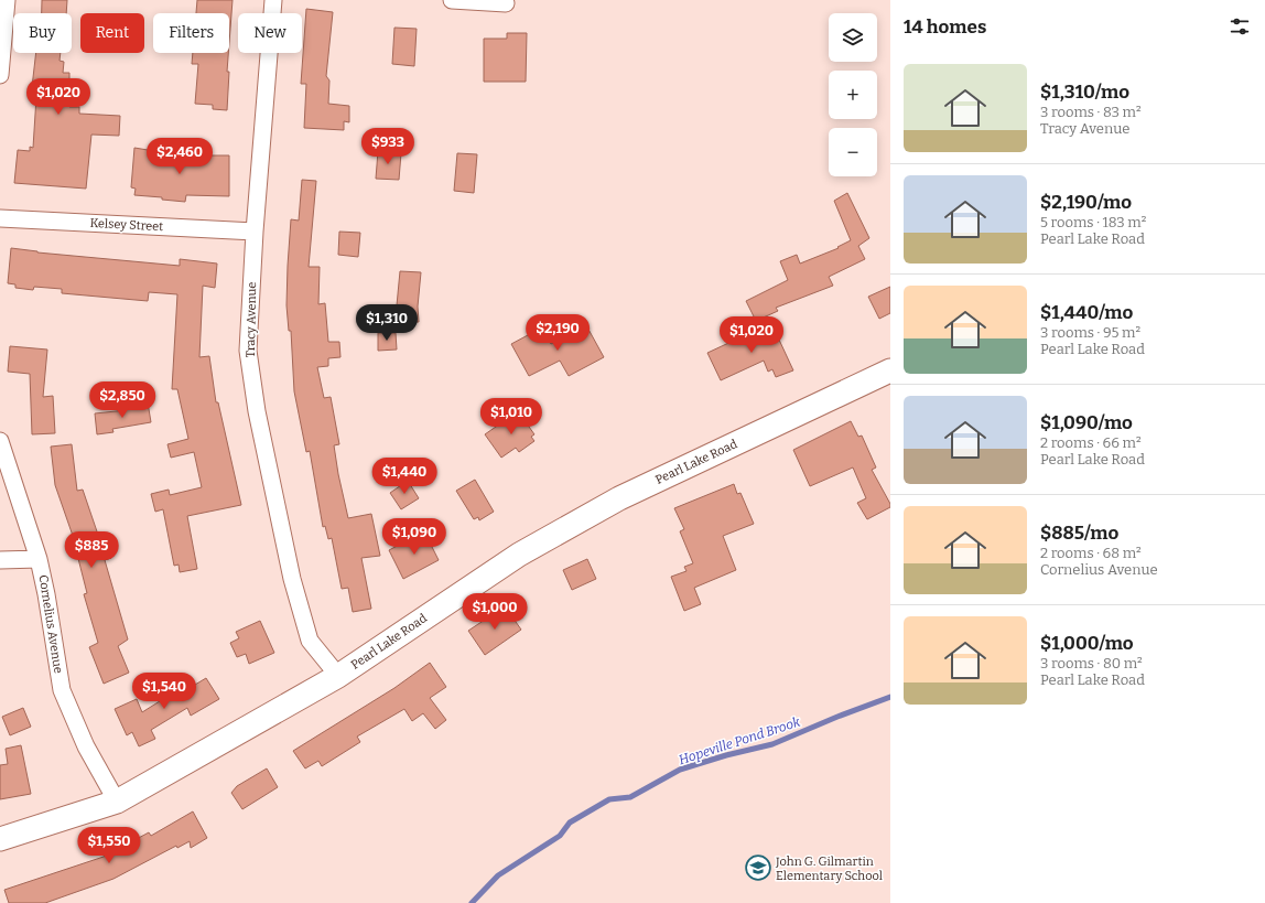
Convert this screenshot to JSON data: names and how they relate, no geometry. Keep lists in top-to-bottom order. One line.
{"streets":{"main road":["Pearl Lake Road"],"street":["Kelsey Street","Tracy Avenue","Cornelius Avenue"]},"crossings":[["Kelsey Street","Tracy Avenue"],["Tracy Avenue","Pearl Lake Road"],["Pearl Lake Road","Cornelius Avenue"]],"water":["Hopeville Pond Brook"],"places":{"school or university":["John G. Gilmartin Elementary School"]},"page":{"heading":"14 homes","map_buttons":["+","−"],"chip":["Buy","Rent","Filters","New"],"list":[{"name":"$1,310/mo","note":"3 rooms · 83 m² · Tracy Avenue"},{"name":"$2,190/mo","note":"5 rooms · 183 m² · Pearl Lake Road"},{"name":"$1,440/mo","note":"3 rooms · 95 m² · Pearl Lake Road"},{"name":"$1,090/mo","note":"2 rooms · 66 m² · Pearl Lake Road"},{"name":"$885/mo","note":"2 rooms · 68 m² · Cornelius Avenue"},{"name":"$1,000/mo","note":"3 rooms · 80 m² · Pearl Lake Road"}],"price":["$1,020","$933","$2,460","$1,310","$2,190","$1,020","$2,850","$1,010","$1,440","$1,090","$885","$1,000","$1,540","$1,550"]}}
